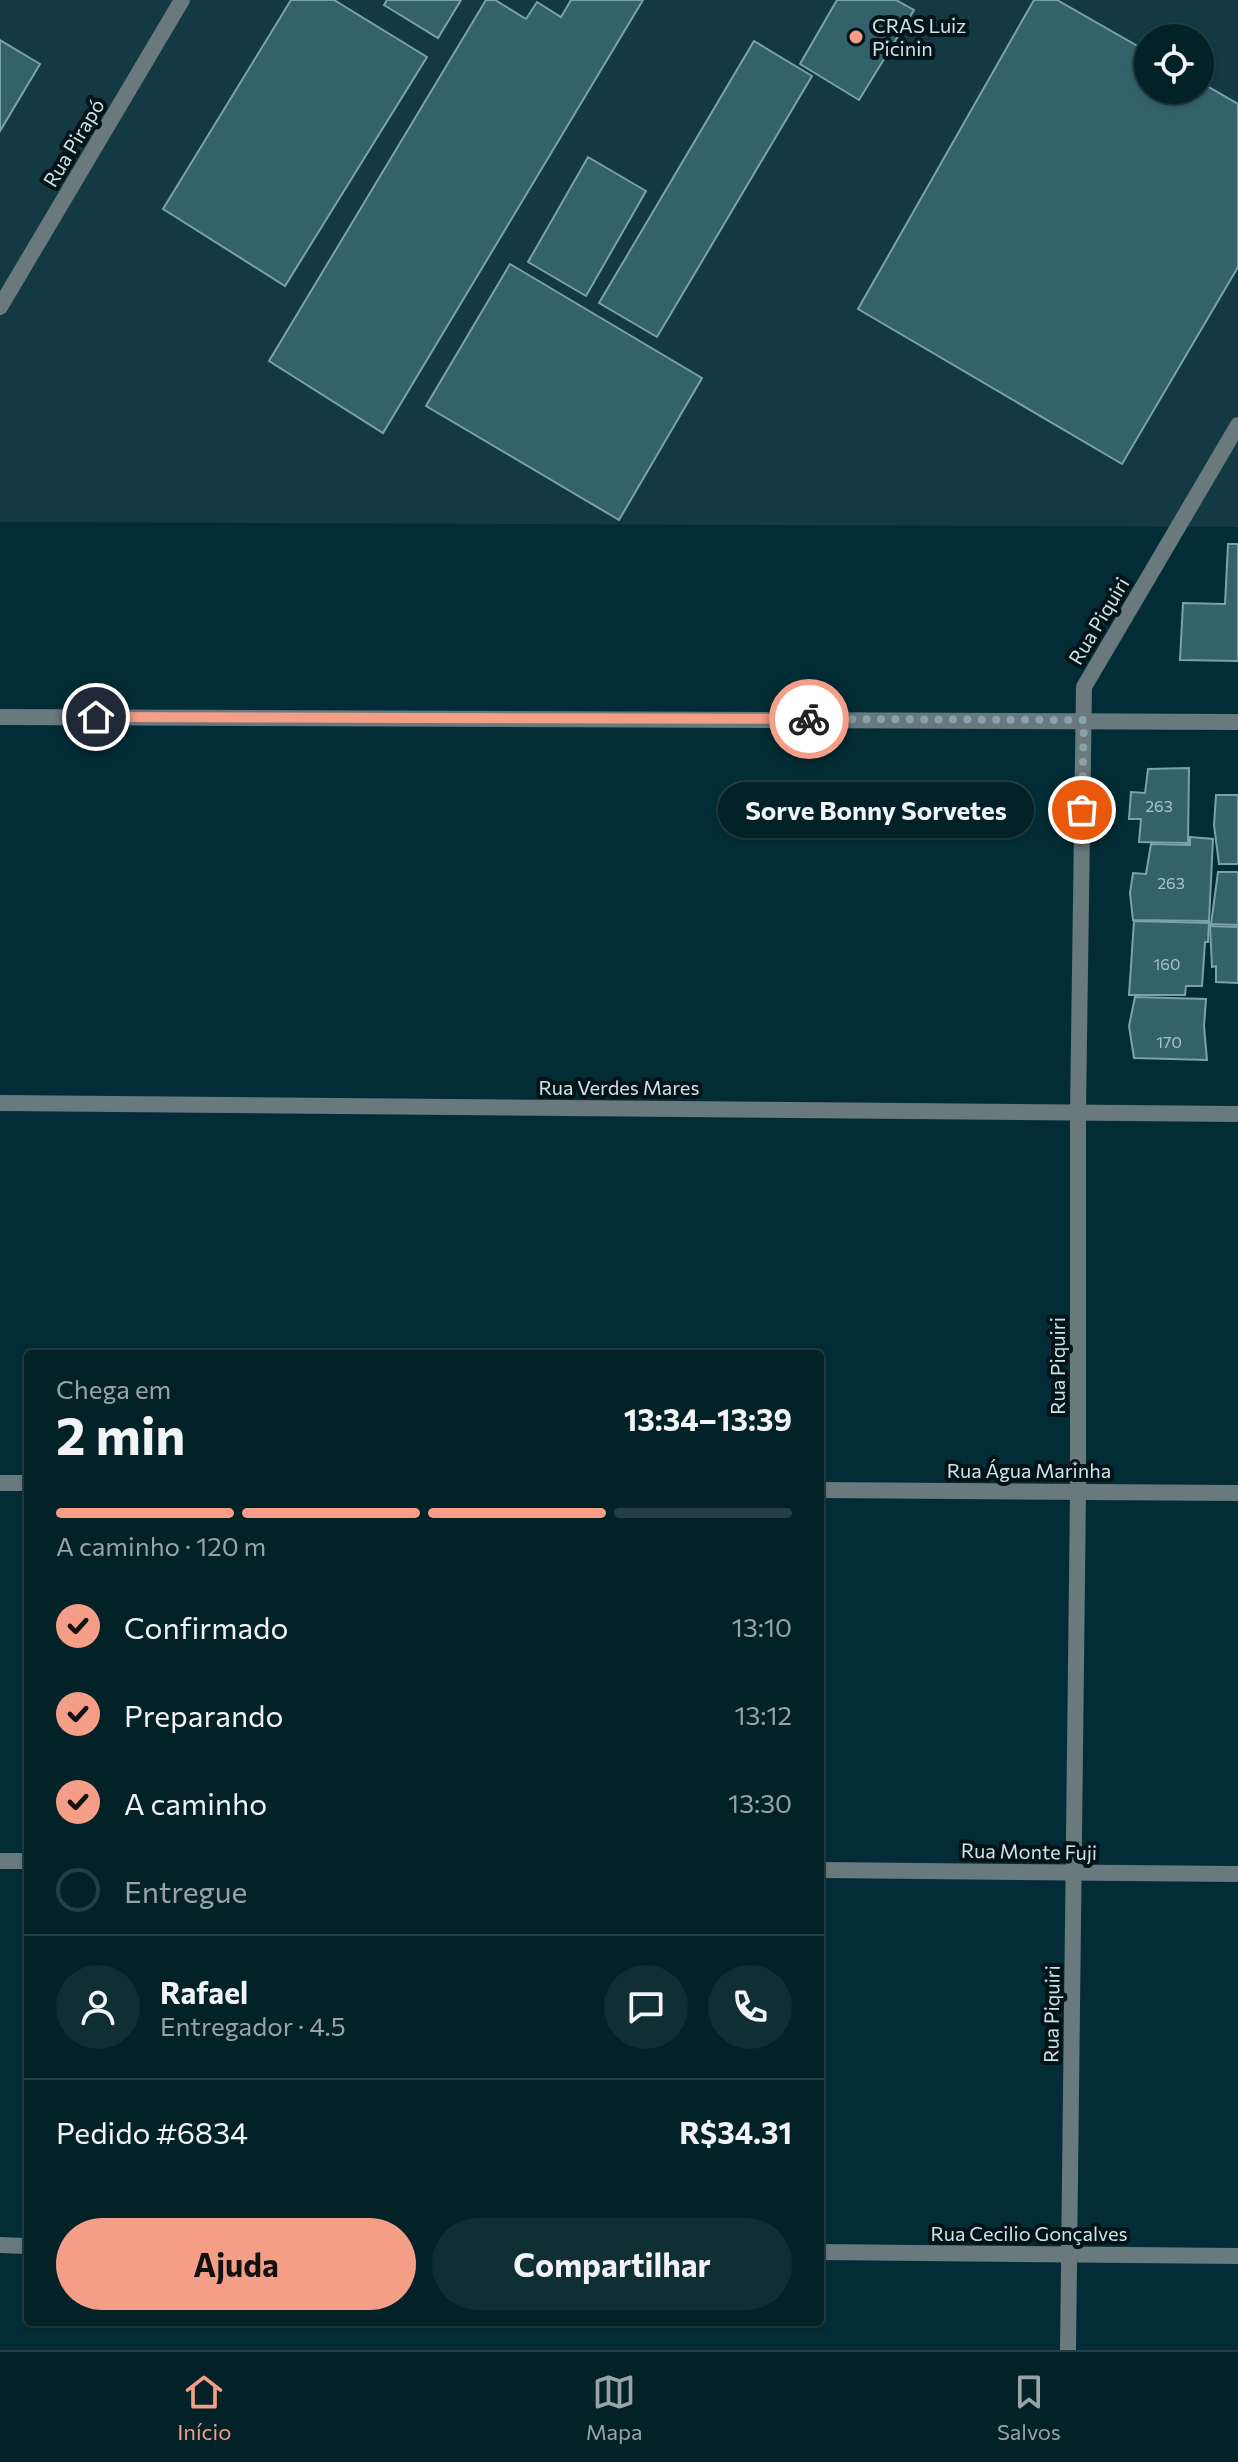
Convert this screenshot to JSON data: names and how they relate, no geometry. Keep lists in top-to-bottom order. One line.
{"streets":{"street":["Rua Pirapó","Rua Piquiri","Rua Verdes Mares","Rua Água Marinha","Rua Monte Fuji","Rua Cecilio Gonçalves"]},"crossings":[["Rua Piquiri","Rua Verdes Mares"],["Rua Piquiri","Rua Água Marinha"],["Rua Piquiri","Rua Monte Fuji"],["Rua Piquiri","Rua Cecilio Gonçalves"]],"places":["CRAS Luiz Picinin","Sorve Bonny Sorvetes"],"house_numbers":["263","263","160","170"],"page":{"bubble":"Sorve Bonny Sorvetes","heading":["2 min","Chega em","13:34–13:39"],"panel":["Rafael","Entregador · 4.5","Pedido #6834","R$34.31"],"bar":"A caminho · 120 m","list":[["Confirmado","13:10"],["Preparando","13:12"],["A caminho","13:30"],"Entregue"],"buttons":["Ajuda","Compartilhar"],"tabs":["Início","Mapa","Salvos"]}}
